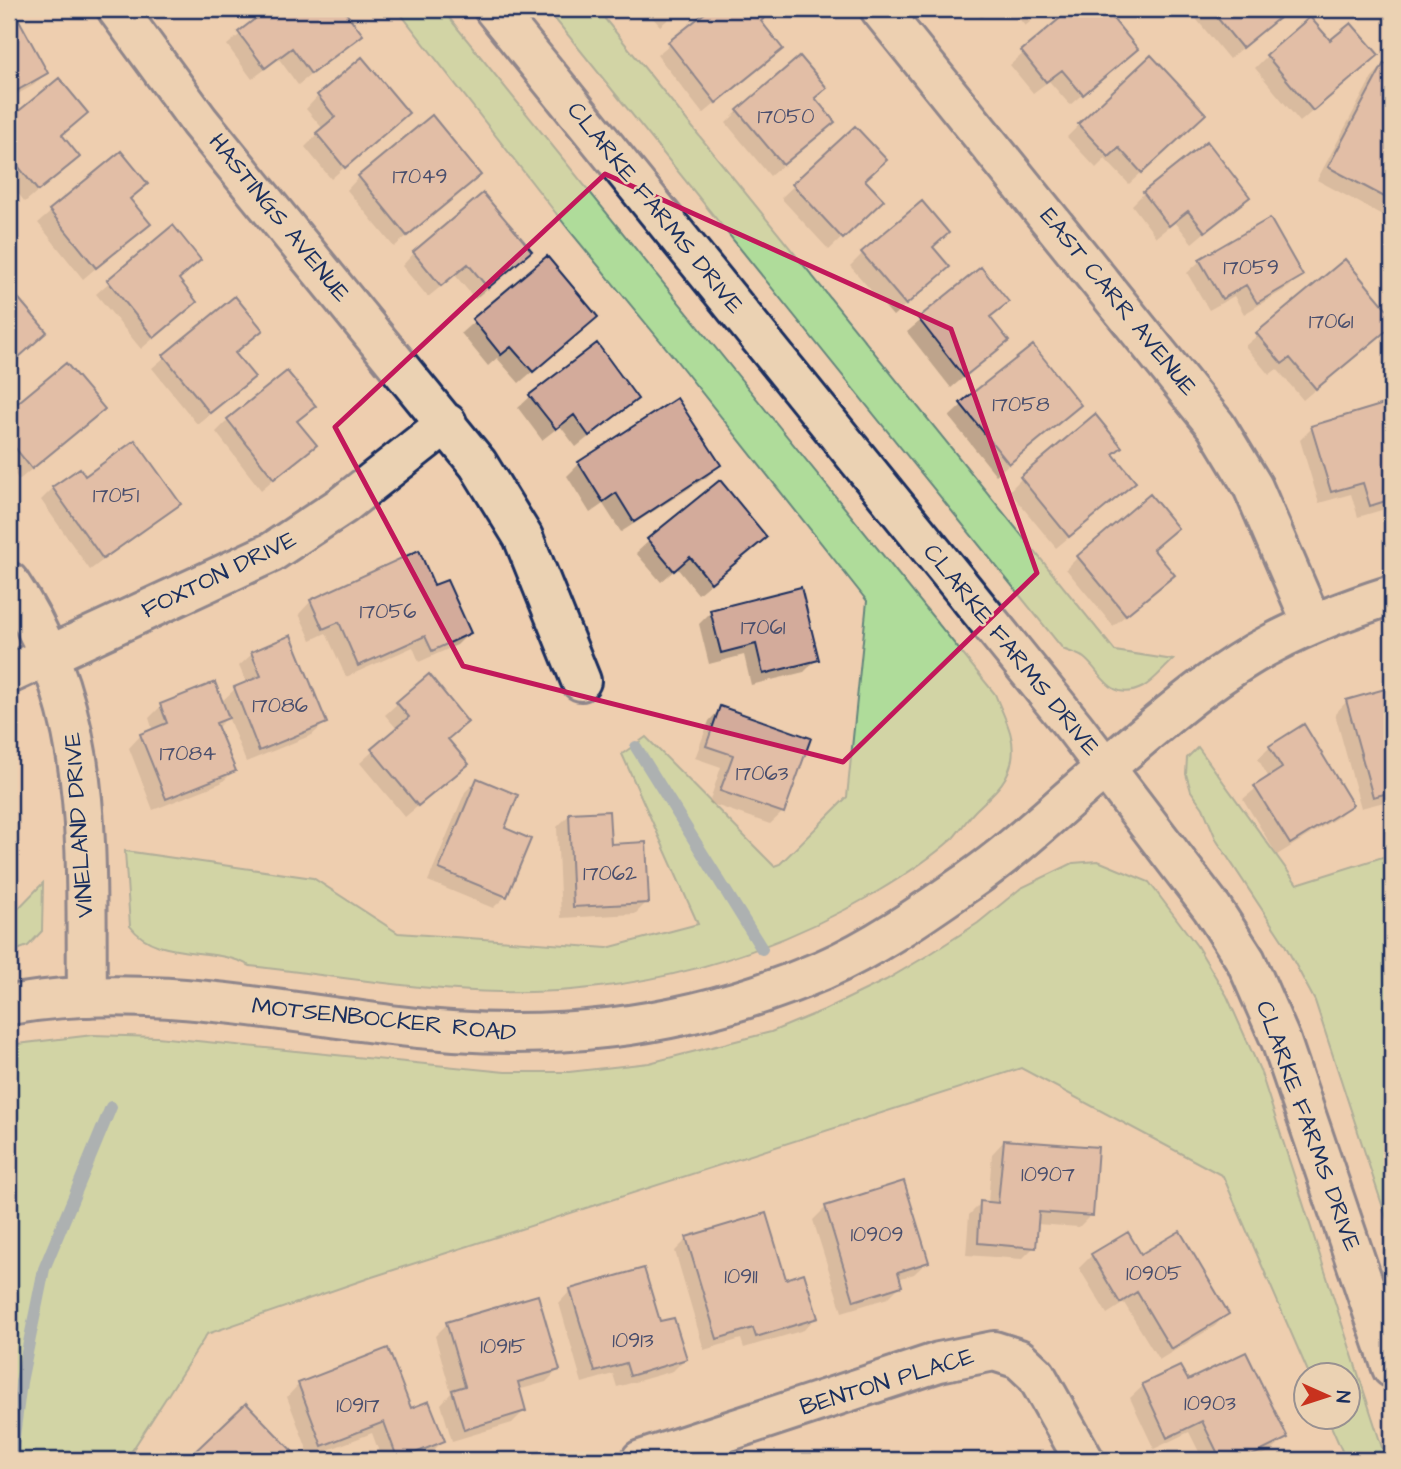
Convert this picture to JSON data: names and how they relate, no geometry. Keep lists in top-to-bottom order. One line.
{"streets":{"street":["CLARKE FARMS DRIVE","HASTINGS AVENUE","EAST CARR AVENUE","FOXTON DRIVE","VINELAND DRIVE","MOTSENBOCKER ROAD","BENTON PLACE"]},"crossings":[["CLARKE FARMS DRIVE","MOTSENBOCKER ROAD"],["HASTINGS AVENUE","FOXTON DRIVE"],["EAST CARR AVENUE","MOTSENBOCKER ROAD"],["FOXTON DRIVE","VINELAND DRIVE"],["VINELAND DRIVE","MOTSENBOCKER ROAD"]],"house_numbers":["17050","17049","17059","17061","17058","17051","17056","17061","17086","17084","17063","17062","10907","10909","10905","10911","10913","10915","10903","10917"],"north":"right"}
